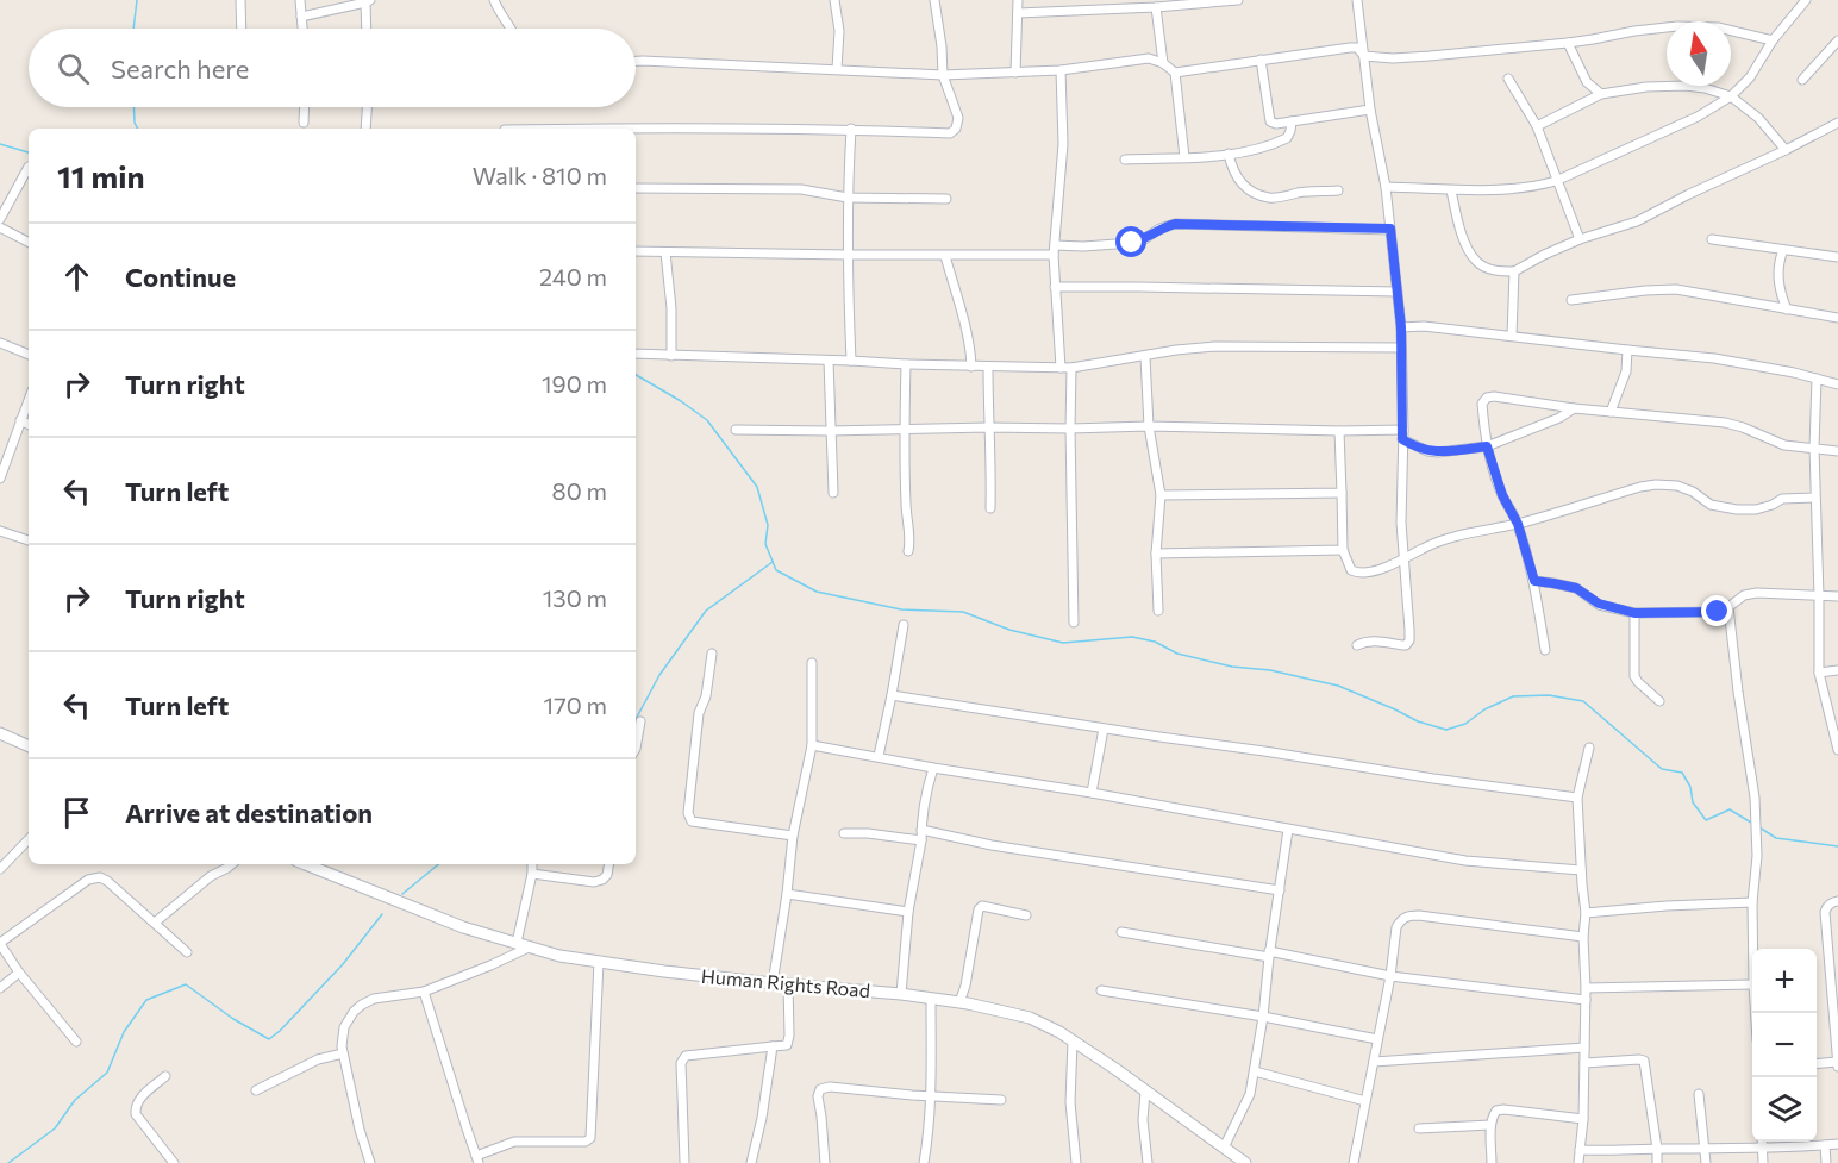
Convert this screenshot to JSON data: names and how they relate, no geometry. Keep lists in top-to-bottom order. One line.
{"streets":{"street":["Human Rights Road"]},"north":"top","page":{"search":"Search here","heading":["11 min","Walk · 810 m"],"list":[["Continue","240 m"],["Turn right","190 m"],["Turn left","80 m"],["Turn right","130 m"],["Turn left","170 m"],"Arrive at destination"],"map_buttons":["+","−"]}}
